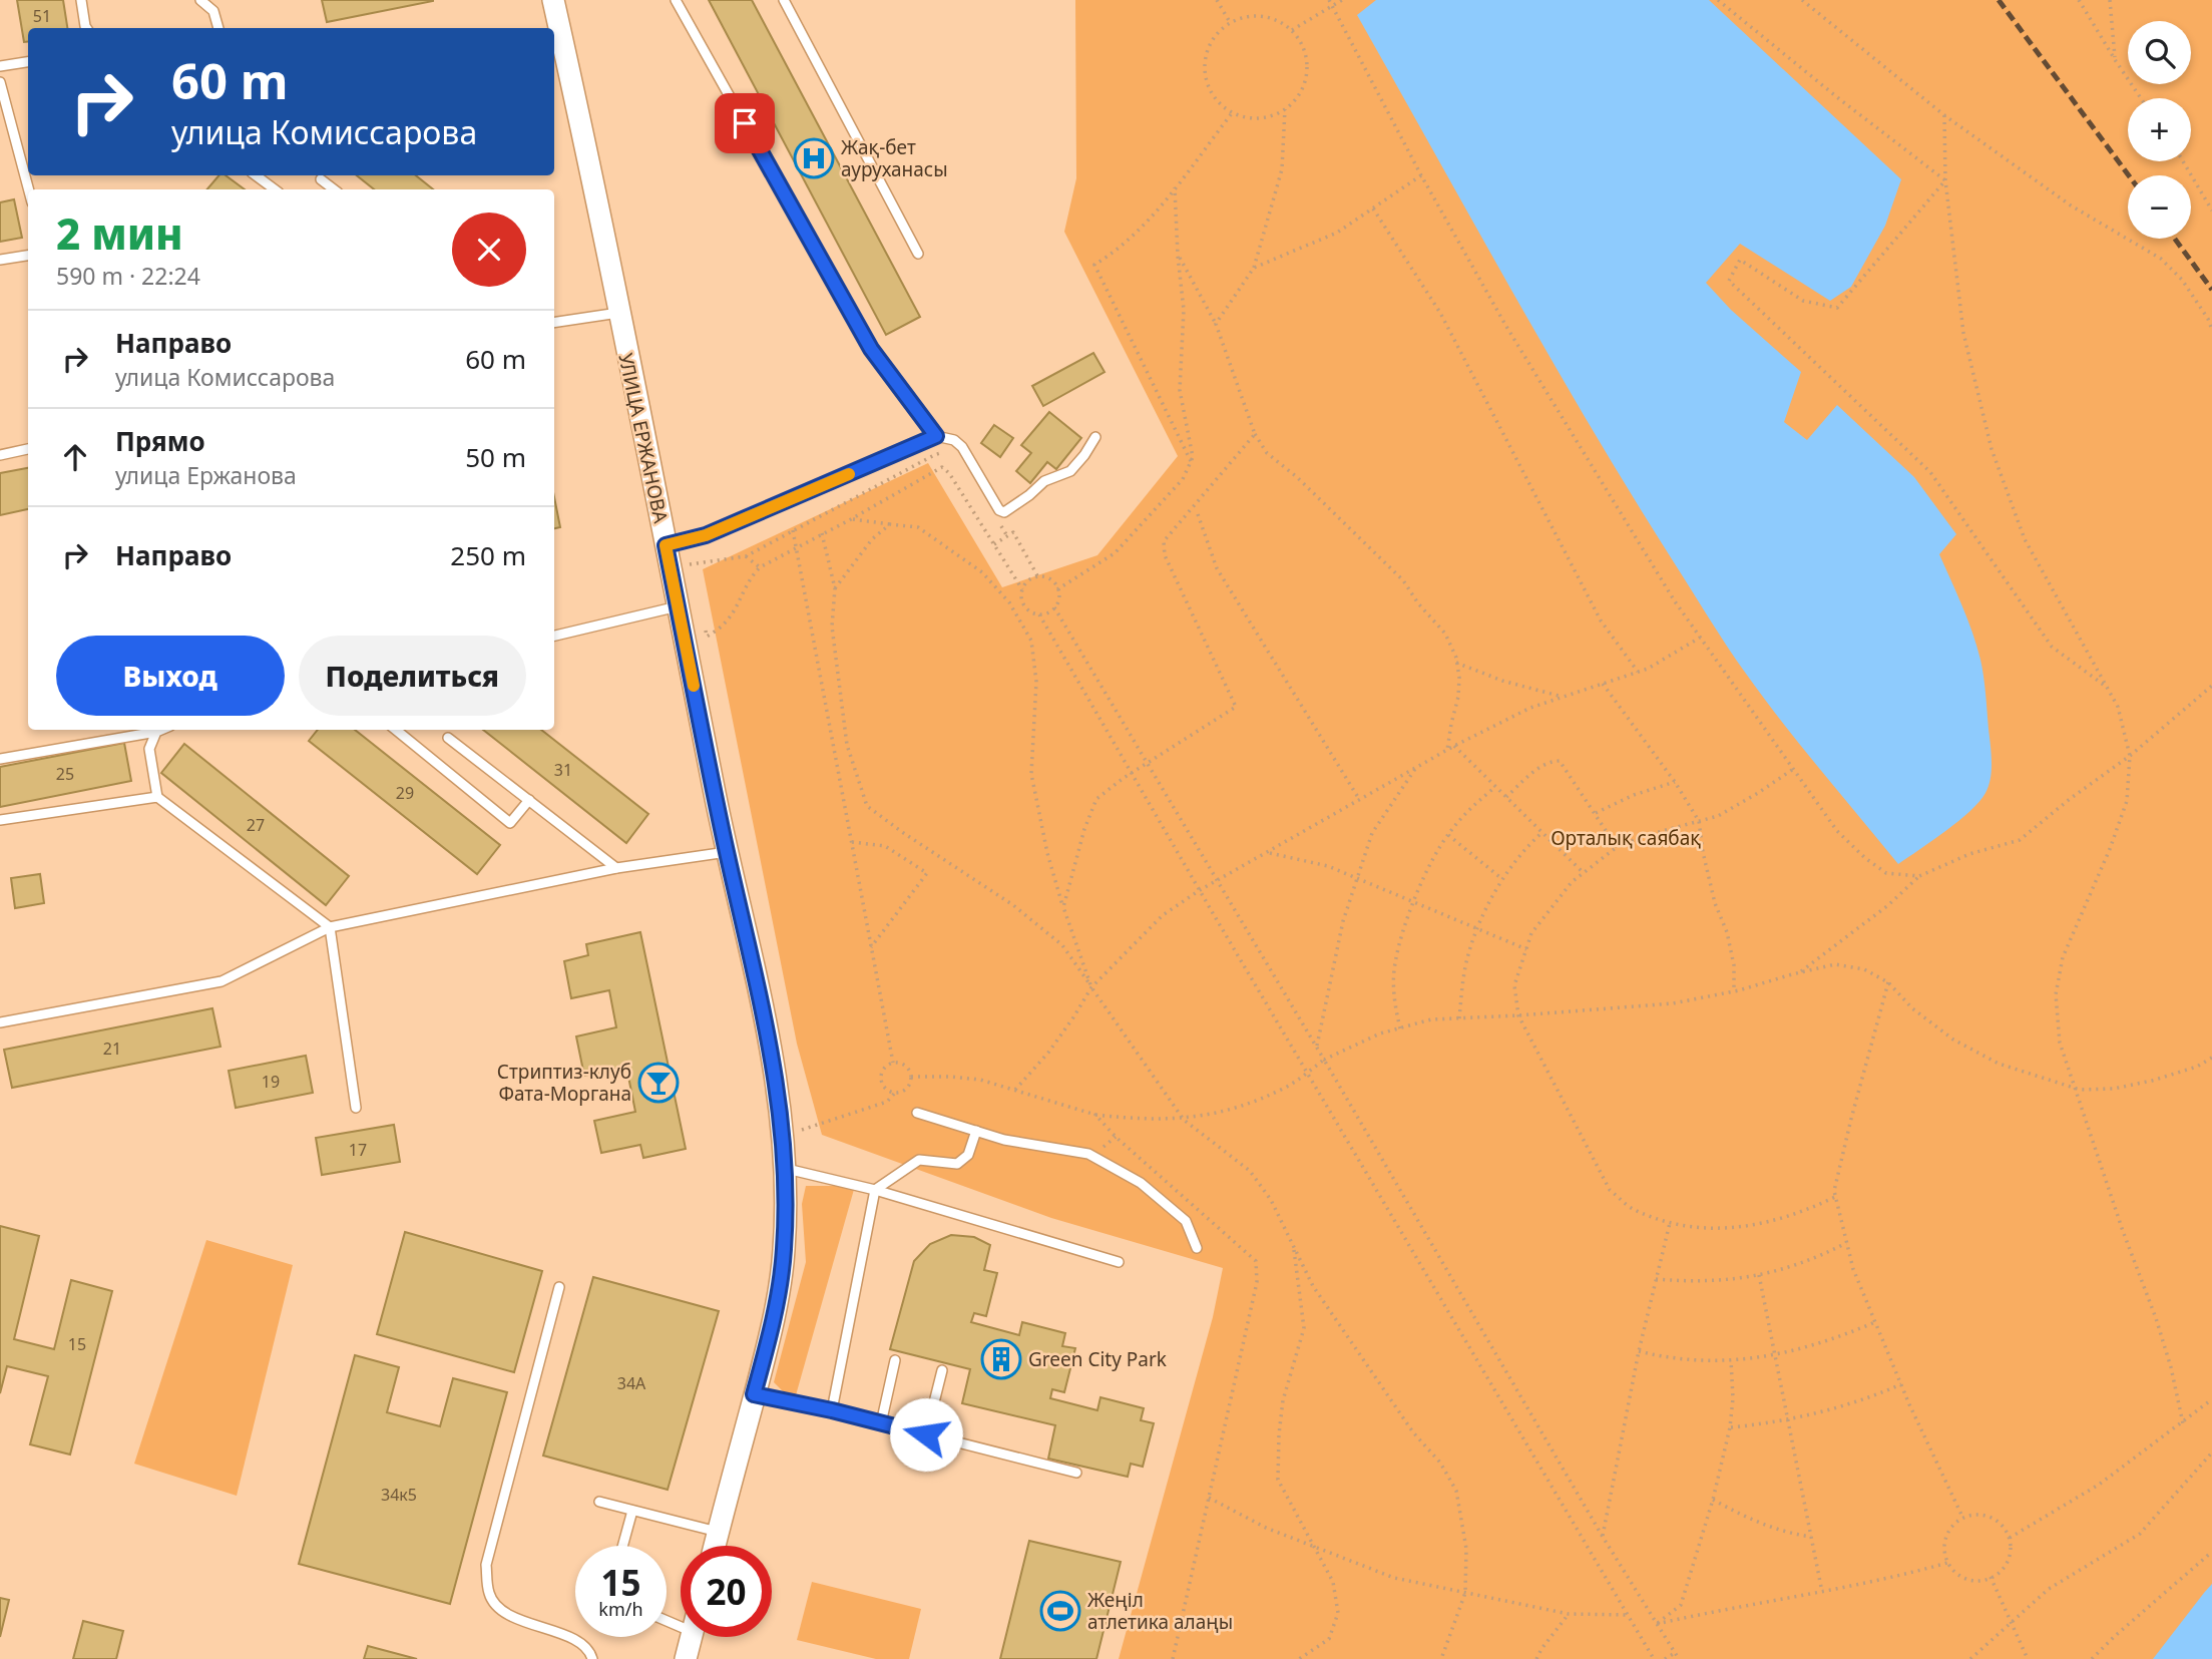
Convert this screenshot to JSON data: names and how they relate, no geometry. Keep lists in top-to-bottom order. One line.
{"streets":{"street":["УЛИЦА ЕРЖАНОВА"]},"parks":["Орталық саябақ"],"places":{"hospital":["Жақ-бет ауруханасы"],"bar":["Стриптиз-клуб Фата-Моргана"],"building":["Green City Park"],"sports":["Жеңіл атлетика алаңы"]},"house_numbers":["51","31","25","29","27","21","19","17","15","34А","34к5"],"page":{"map_buttons":["+","−"],"turn":["60 m","улица Комиссарова"],"heading":["2 мин","590 m · 22:24"],"list":[{"name":"Направо","note":"улица Комиссарова","value":"60 m"},{"name":"Прямо","note":"улица Ержанова","value":"50 m"},{"name":"Направо","value":"250 m"}],"buttons":["Выход","Поделиться"],"speed":"15 km/h","limit":"20"}}
